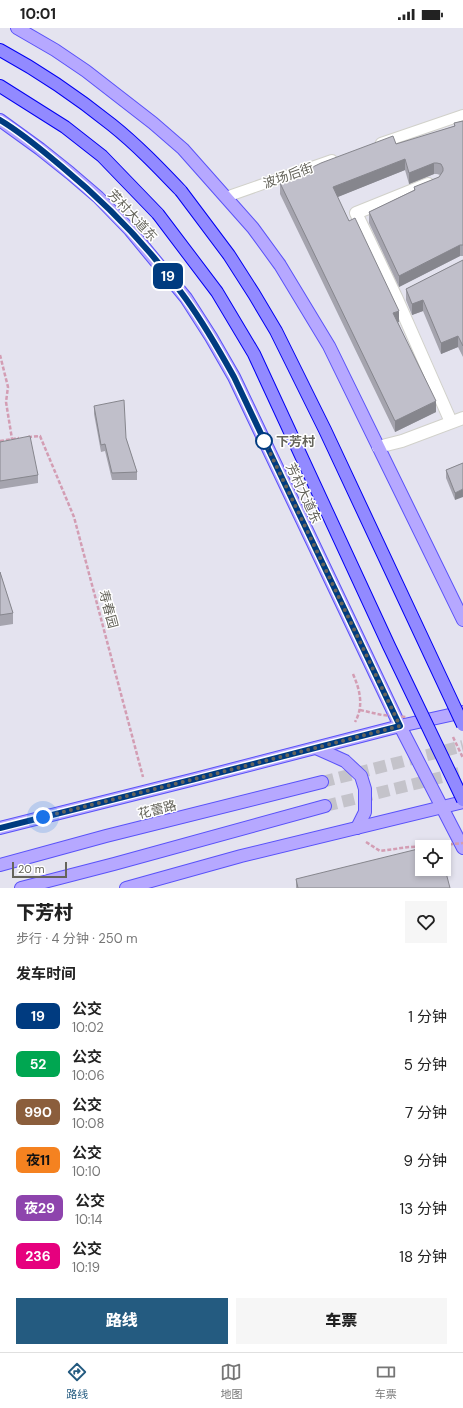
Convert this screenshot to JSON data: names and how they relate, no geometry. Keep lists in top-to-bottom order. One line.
{"streets":{"highway":["芳村大道东"],"main road":["花蕾路"],"lane":["波场后街"],"path":["寿春园"]},"places":["下芳村"],"lines":["bus line 19"],"scale_bar":"20 m","page":{"status":"10:01","on_map":"19","scale":"20 m","heading":[["下芳村","步行 · 4 分钟 · 250 m"],"发车时间"],"list":[{"mark":"19","name":"公交","note":"10:02","value":"1 分钟"},{"mark":"52","name":"公交","note":"10:06","value":"5 分钟"},{"mark":"990","name":"公交","note":"10:08","value":"7 分钟"},{"mark":"夜11","name":"公交","note":"10:10","value":"9 分钟"},{"mark":"夜29","name":"公交","note":"10:14","value":"13 分钟"},{"mark":"236","name":"公交","note":"10:19","value":"18 分钟"}],"buttons":["路线","车票"],"tabs":["路线","地图","车票"]}}
